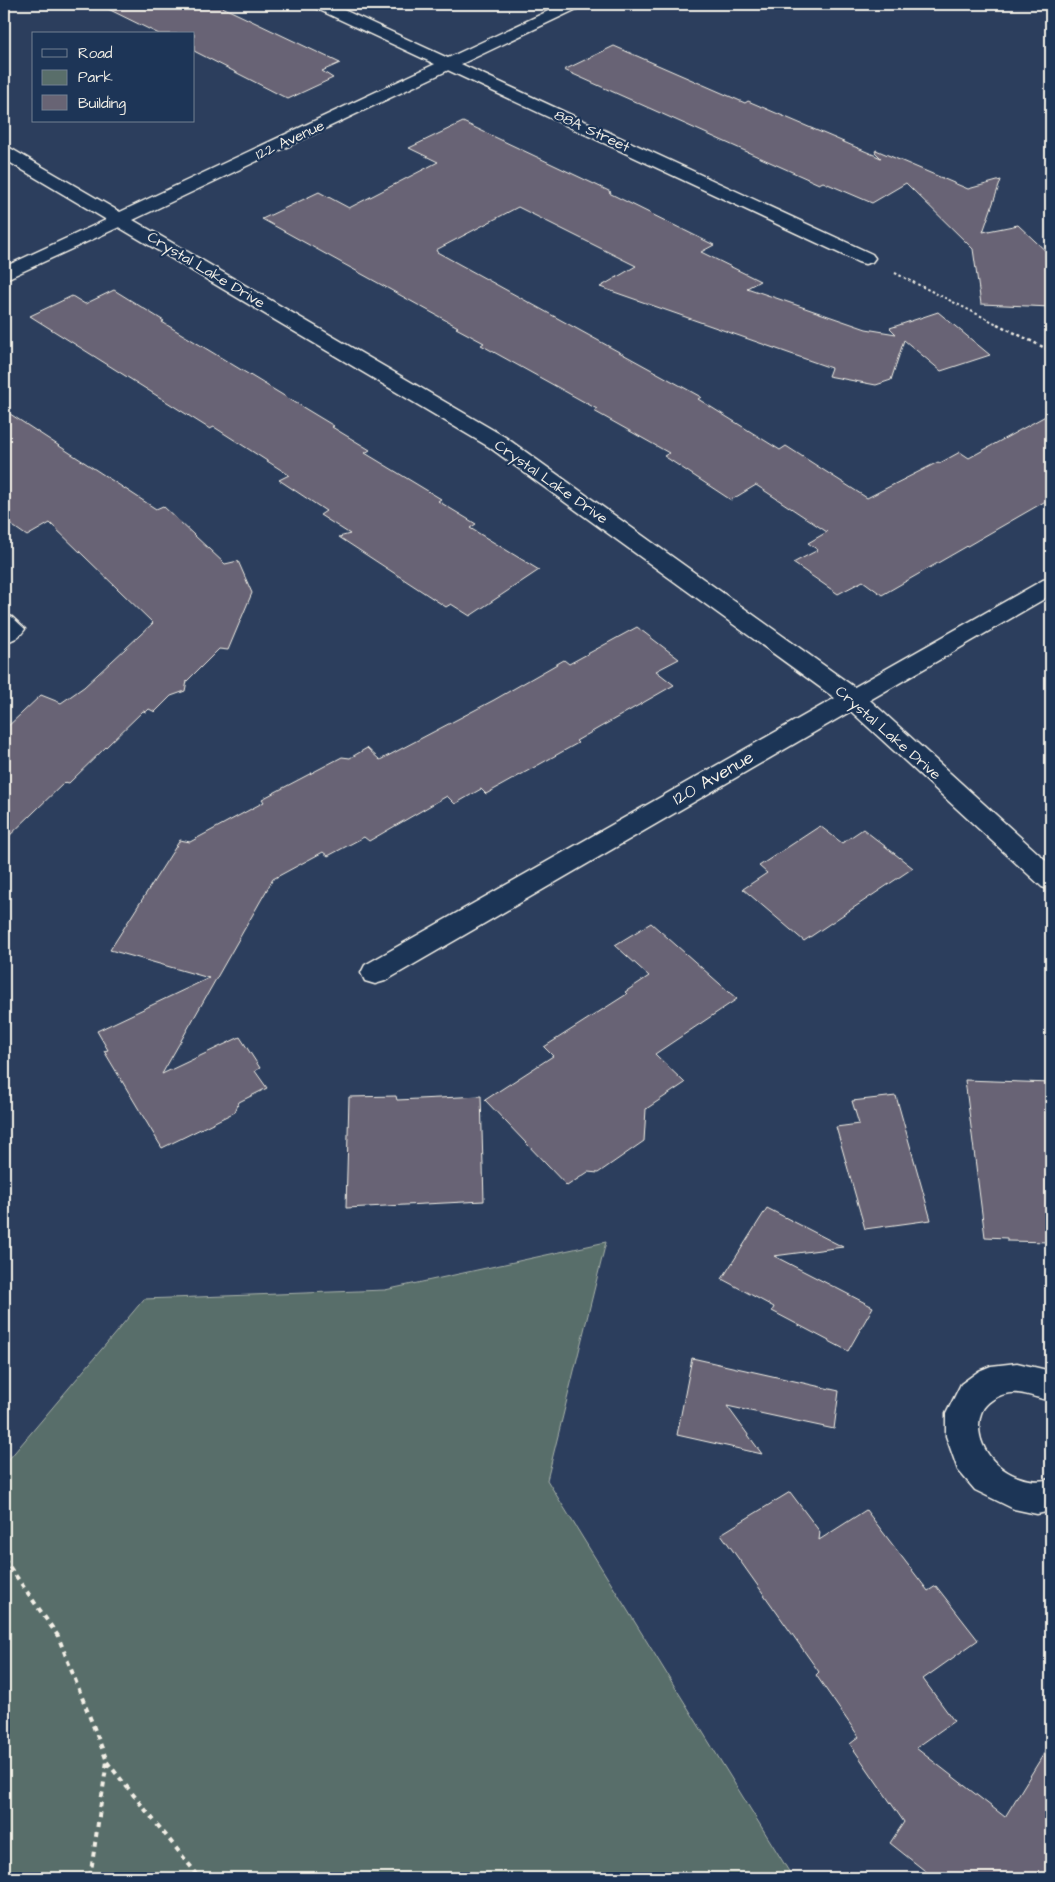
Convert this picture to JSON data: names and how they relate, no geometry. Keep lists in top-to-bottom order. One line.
{"streets":{"street":["88A Street","122 Avenue","Crystal Lake Drive","120 Avenue"]},"crossings":[["88A Street","122 Avenue"],["122 Avenue","Crystal Lake Drive"],["Crystal Lake Drive","120 Avenue"]],"legend":["Road","Park","Building"]}
